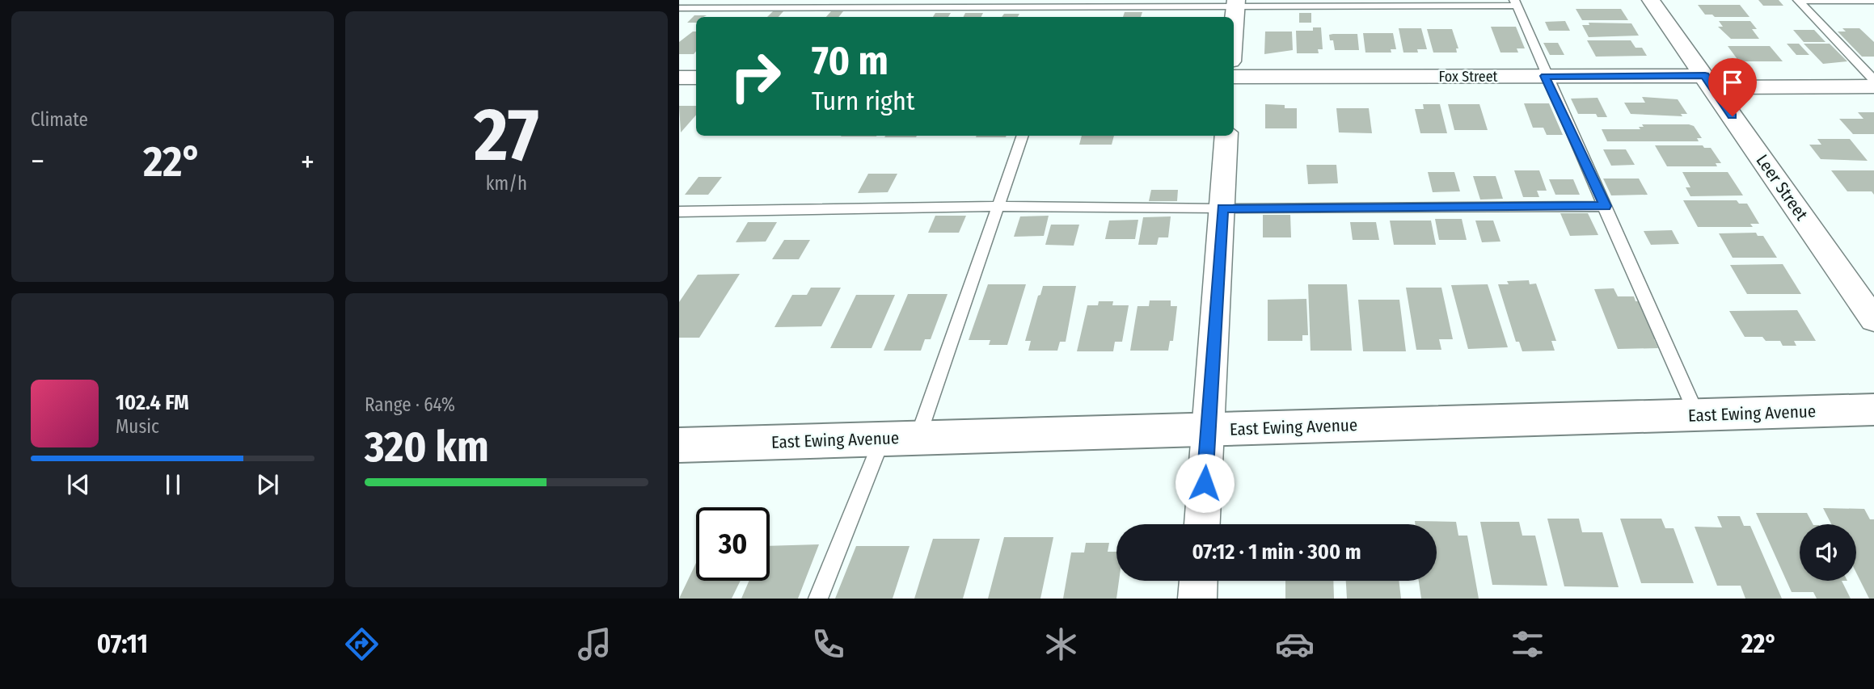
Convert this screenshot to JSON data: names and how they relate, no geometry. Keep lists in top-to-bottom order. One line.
{"streets":{"street":["Fox Street","Leer Street","East Ewing Avenue"]},"crossings":[["Fox Street","Leer Street"]],"page":{"tile":["Climate",["27","km/h"],["Range · 64%","320 km"]],"turn":["70 m","Turn right"],"heat":["−","22°","+"],"song":["102.4 FM","Music"],"limit":"30","trip":"07:12 · 1 min · 300 m","tabs":["07:11","22°"]}}
